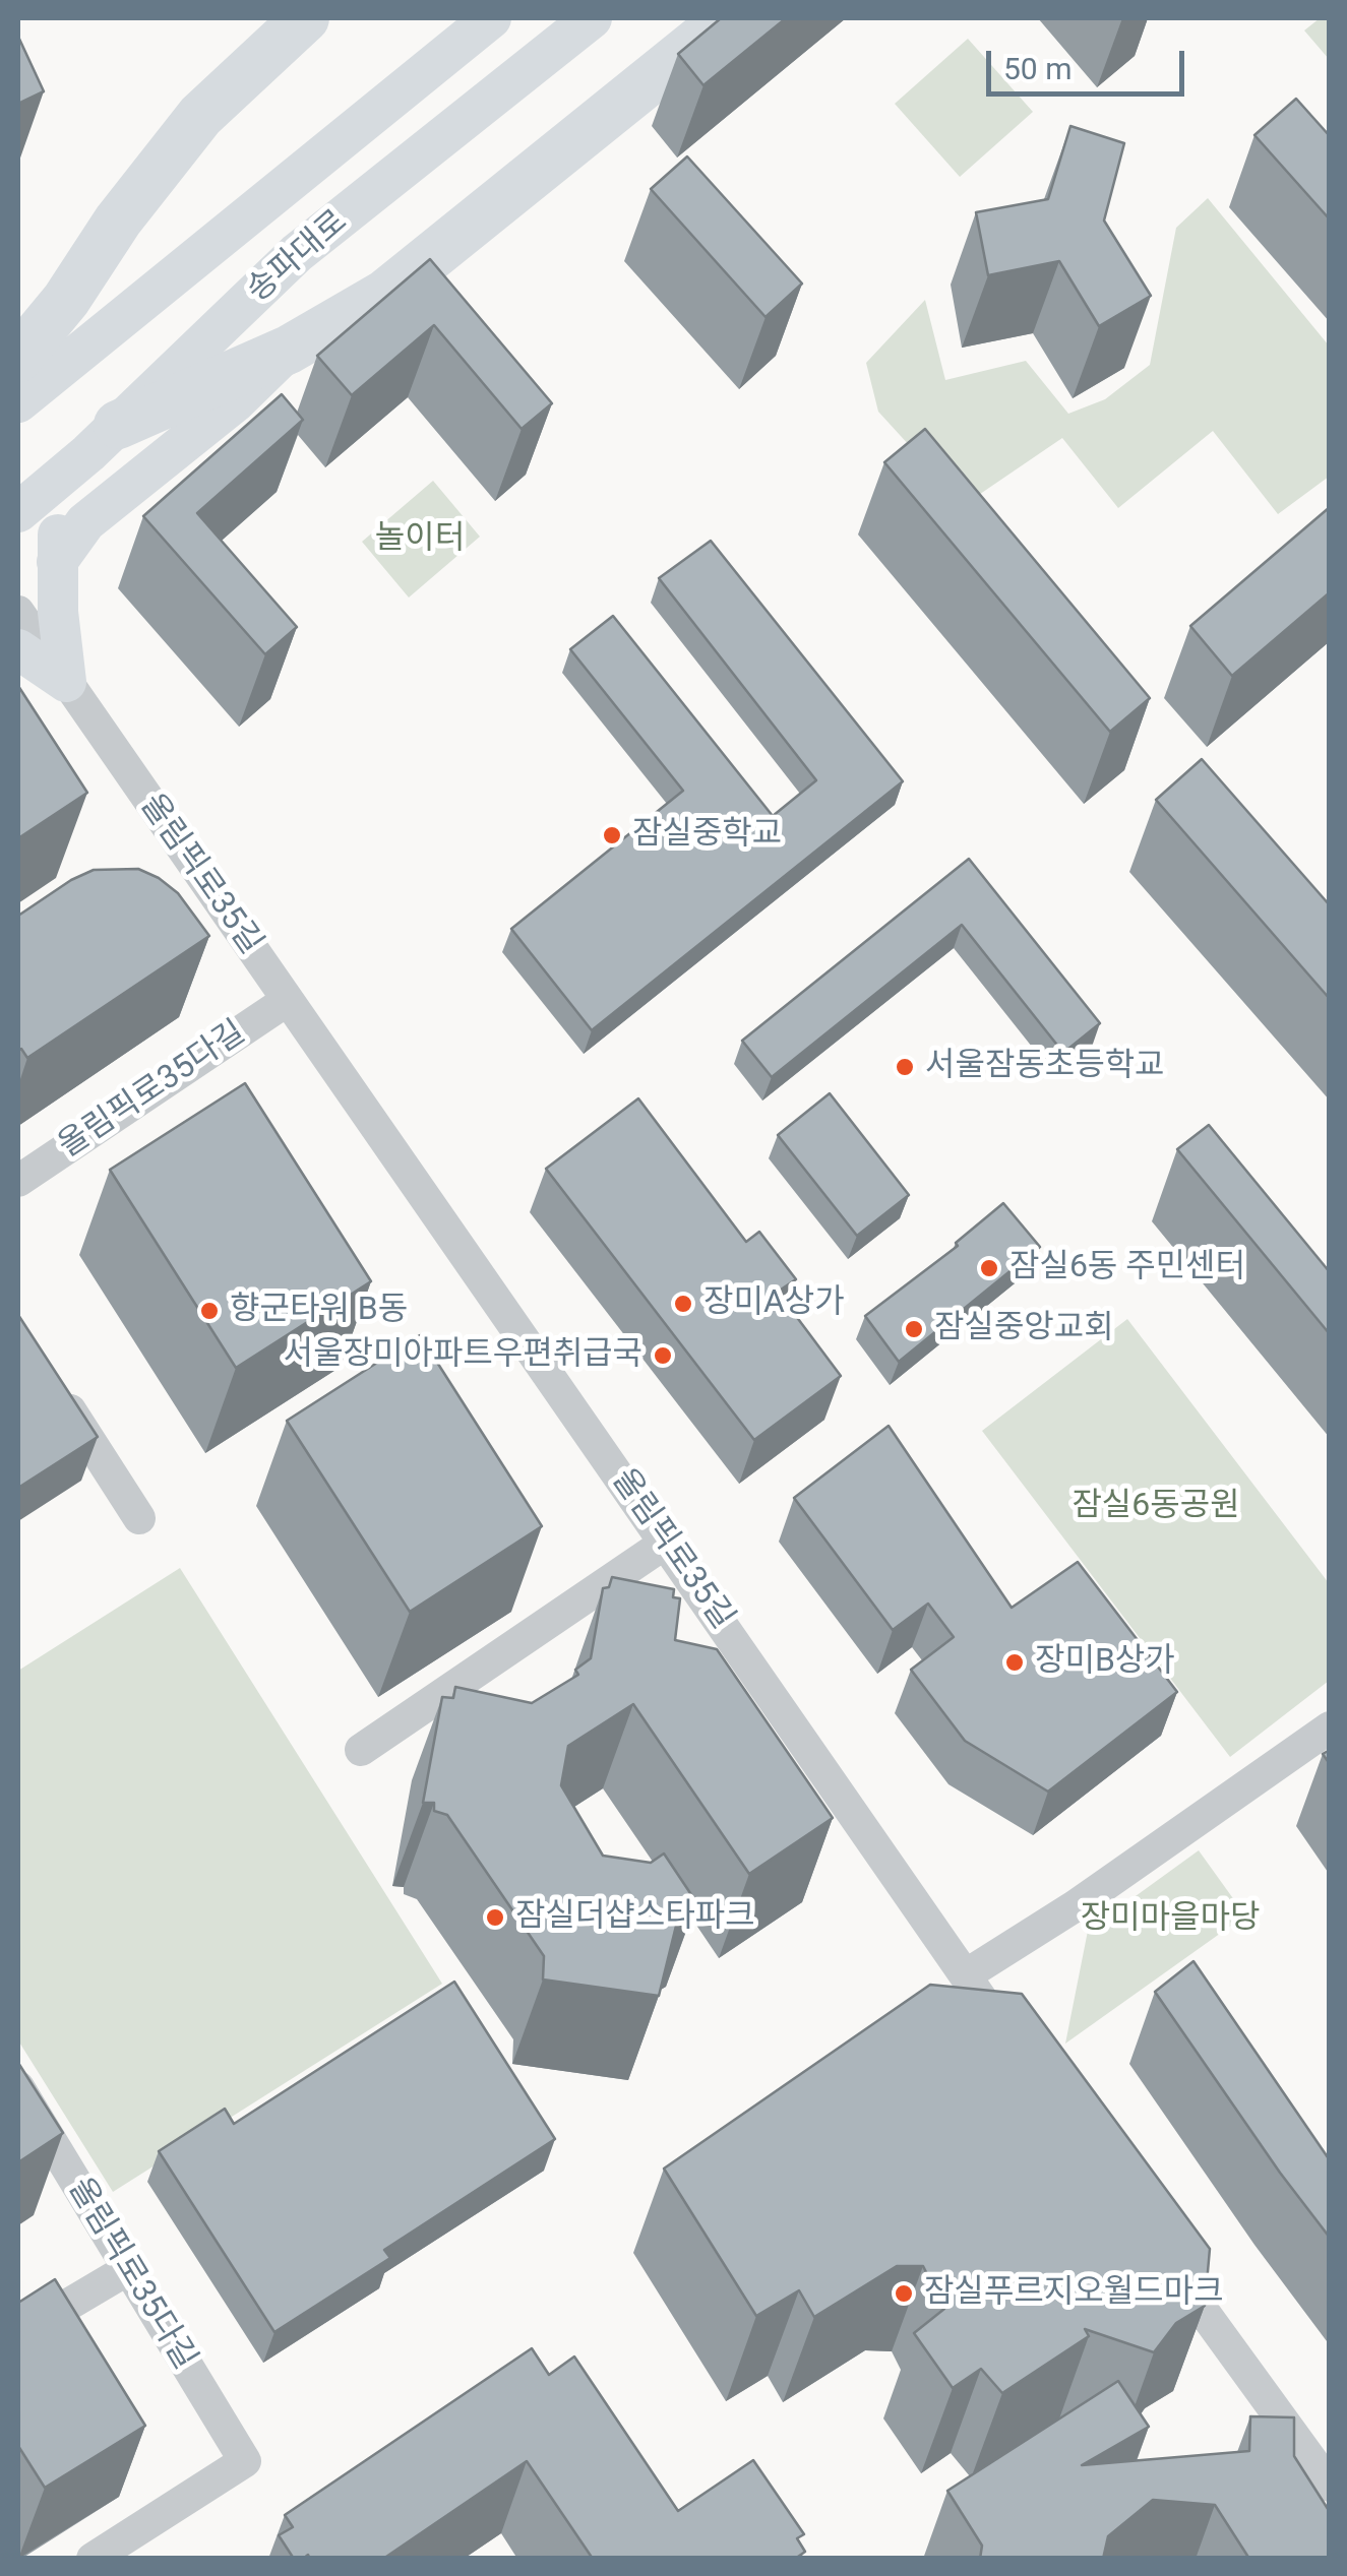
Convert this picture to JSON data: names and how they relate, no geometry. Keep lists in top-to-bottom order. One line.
{"streets":{"main road":["송파대로"],"street":["올림픽로35길","올림픽로35다길"]},"crossings":[["올림픽로35길","올림픽로35다길"]],"parks":["놀이터","잠실6동공원","장미마을마당"],"places":["잠실중학교","서울잠동초등학교","잠실6동 주민센터","장미A상가","향군타워 B동","잠실중앙교회","서울장미아파트우편취급국","장미B상가","잠실더샵스타파크","잠실푸르지오월드마크"],"scale_bar":"50 m"}
